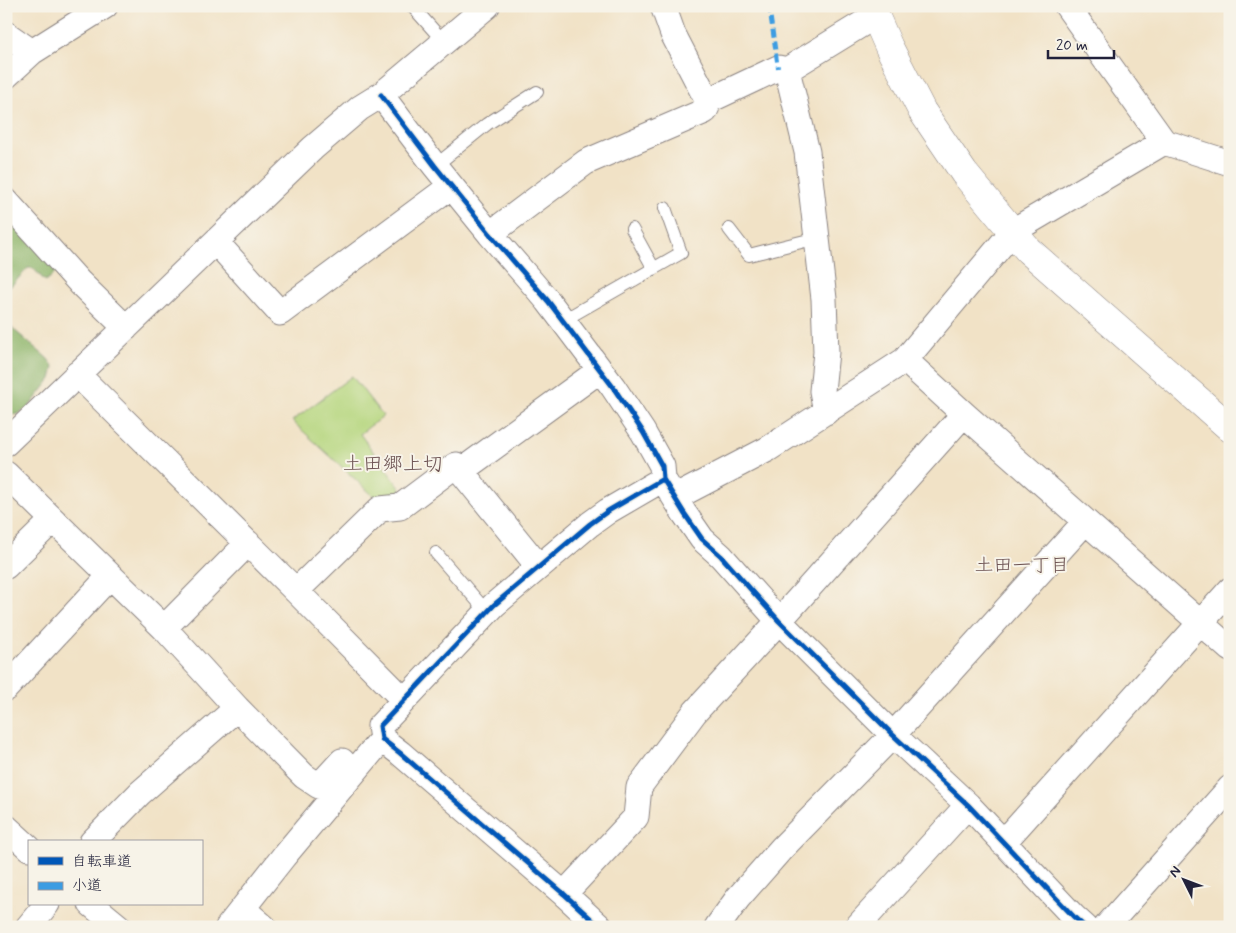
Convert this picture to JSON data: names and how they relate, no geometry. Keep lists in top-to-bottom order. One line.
{"districts":["土田郷上切","土田一丁目"],"legend":["自転車道","小道"],"scale_bar":"20 m","north":"top left"}
